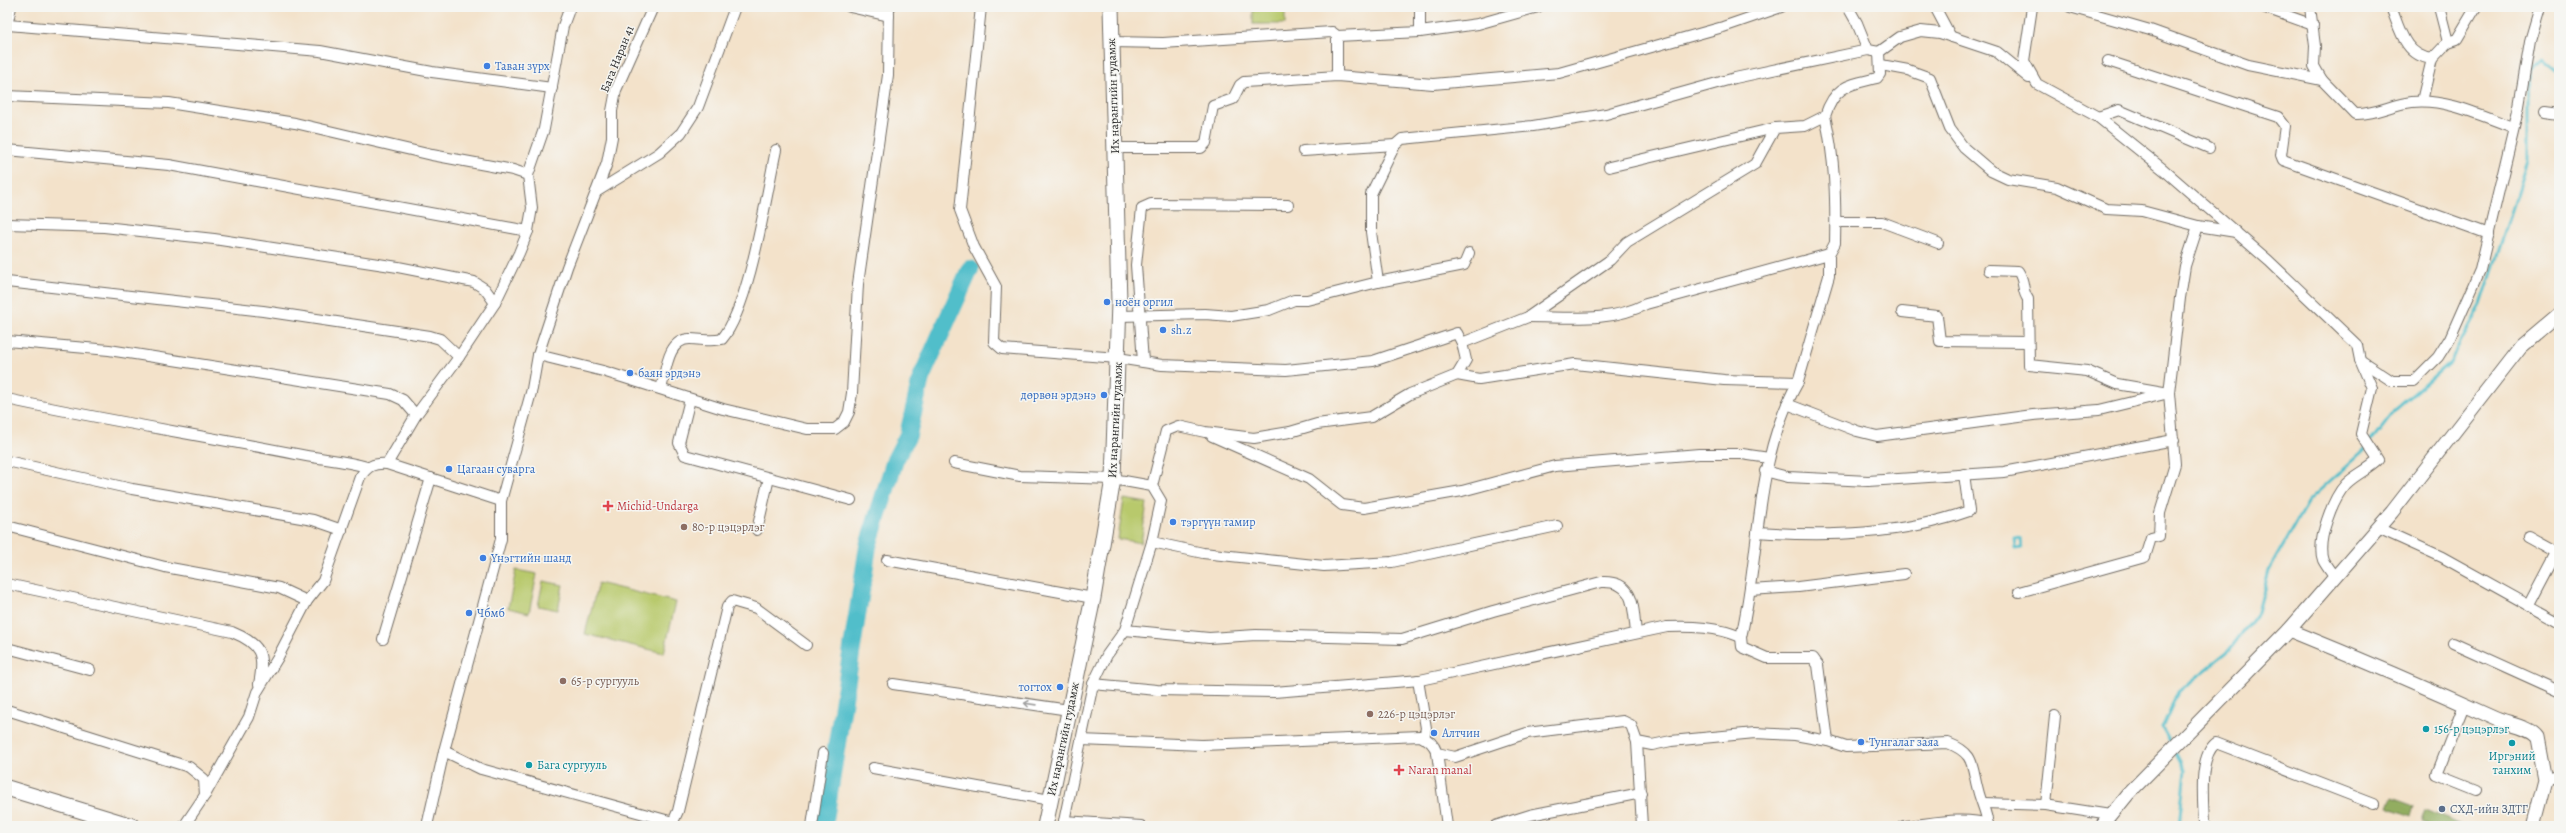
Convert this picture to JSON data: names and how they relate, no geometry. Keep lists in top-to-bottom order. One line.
{"streets":{"main road":["Их нарангийн гудамж"],"street":["Бага Наран 41"]},"places":{"other":["Таван зүрх","ноён оргил","sh.z","баян эрдэнэ","дөрвөн эрдэнэ","Цагаан суварга","тэргүүн тамир","80-р цэцэрлэг","Үнэгтийн шанд","Чбмб","65-р сургууль","тогтох","226-р цэцэрлэг","156-р цэцэрлэг","Алтчин","Тунгалаг заяа","Иргэний танхим","Бага сургууль","СХД-ийн ЗДТГ"],"health":["Michid-Undarga","Naran manal"]}}
